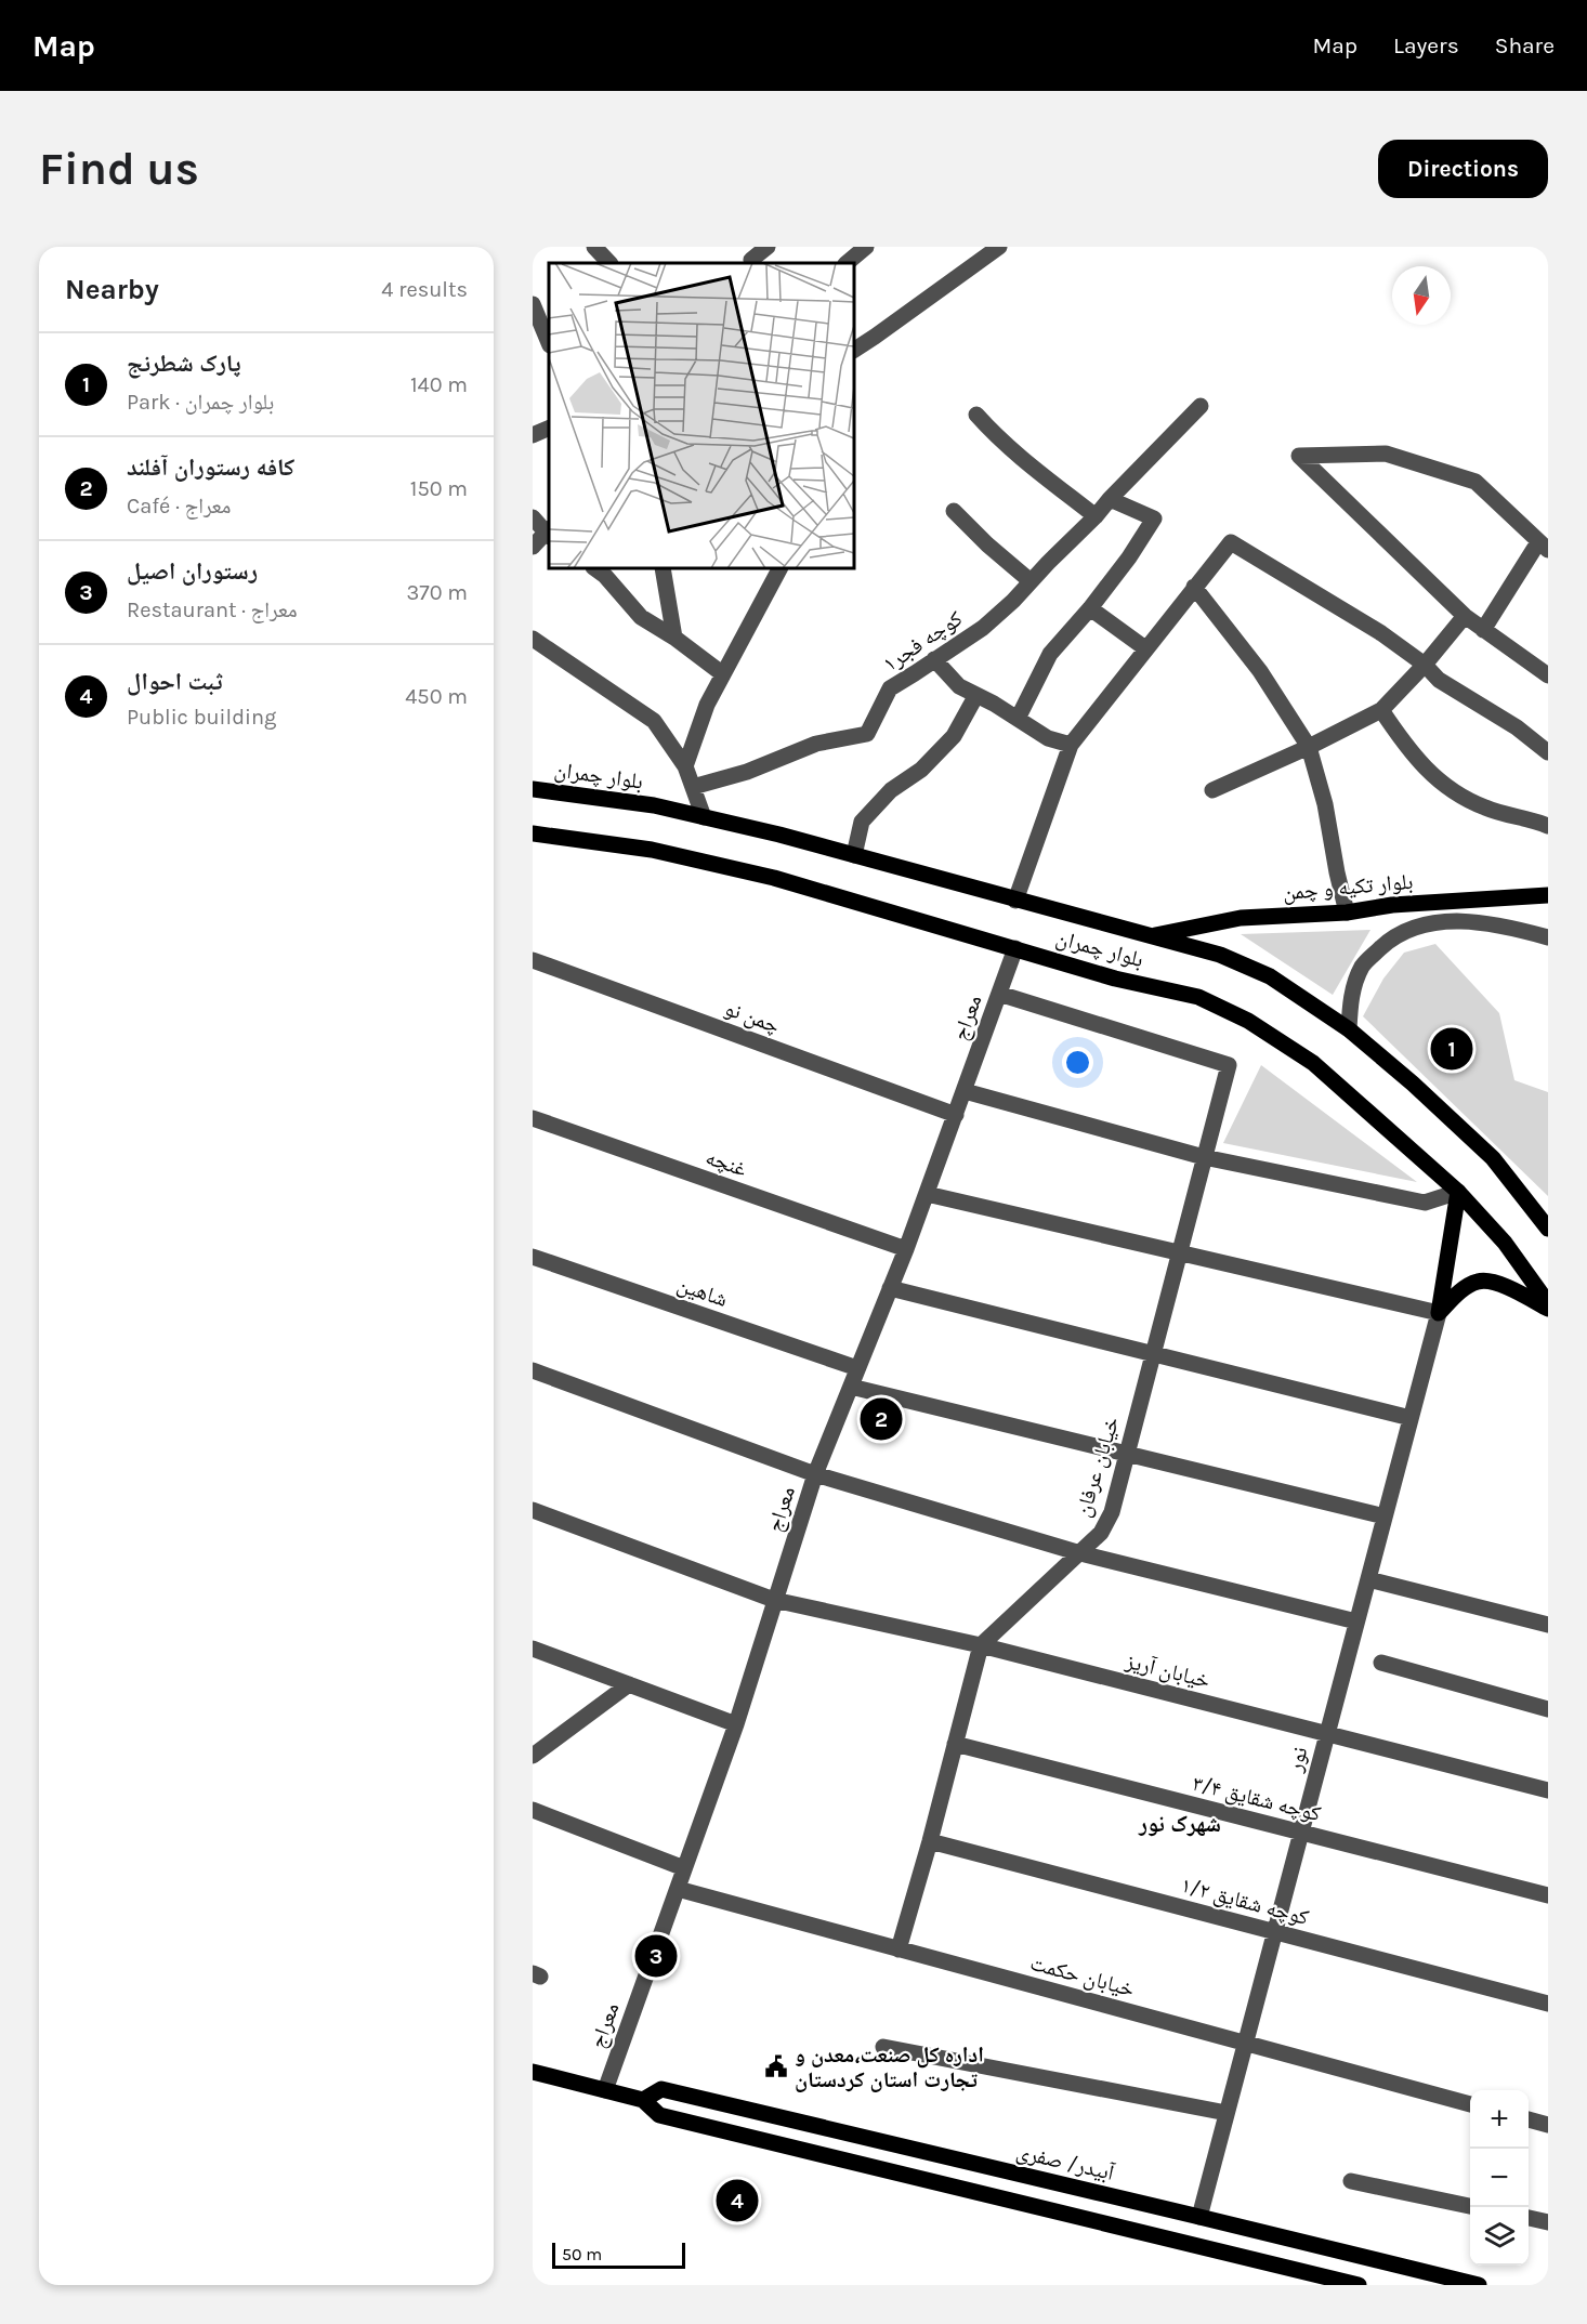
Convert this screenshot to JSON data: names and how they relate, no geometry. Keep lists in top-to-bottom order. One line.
{"streets":{"main road":["بلوار چمران","بلوار تکیه و چمن","آبیدر/ صفری"],"street":["کوچه فجر۱","چمن نو","معراج","غنچه","شاهین","خیابان عرفان","خیابان آریز","نور","کوچه شقایق ۳/۴","کوچه شقایق ۱/۲","خیابان حکمت"]},"crossings":[["بلوار چمران","بلوار تکیه و چمن"],["بلوار چمران","معراج"],["چمن نو","معراج"],["معراج","غنچه"],["معراج","شاهین"],["معراج","خیابان عرفان"],["معراج","خیابان آریز"],["معراج","خیابان حکمت"],["خیابان عرفان","خیابان آریز"],["خیابان آریز","نور"],["نور","کوچه شقایق ۳/۴"],["نور","کوچه شقایق ۱/۲"],["نور","خیابان حکمت"],["نور","آبیدر/ صفری"]],"districts":["شهرک نور"],"places":{"public building":["اداره کل صنعت،معدن و تجارت استان کردستان"]},"scale_bar":"50 m","north":"bottom","page":{"header":"Map","nav":["Map","Layers","Share"],"buttons":"Directions","title":"Find us","heading":["Nearby","4 results"],"list":[{"mark":"1","name":"پارک شطرنج","note":"Park · بلوار چمران","value":"140 m"},{"mark":"2","name":"کافه رستوران آفلند","note":"Café · معراج","value":"150 m"},{"mark":"3","name":"رستوران اصیل","note":"Restaurant · معراج","value":"370 m"},{"mark":"4","name":"ثبت احوال","note":"Public building","value":"450 m"}],"pins":["1","2","3","4"],"map_buttons":["+","−"],"scale":"50 m"}}
